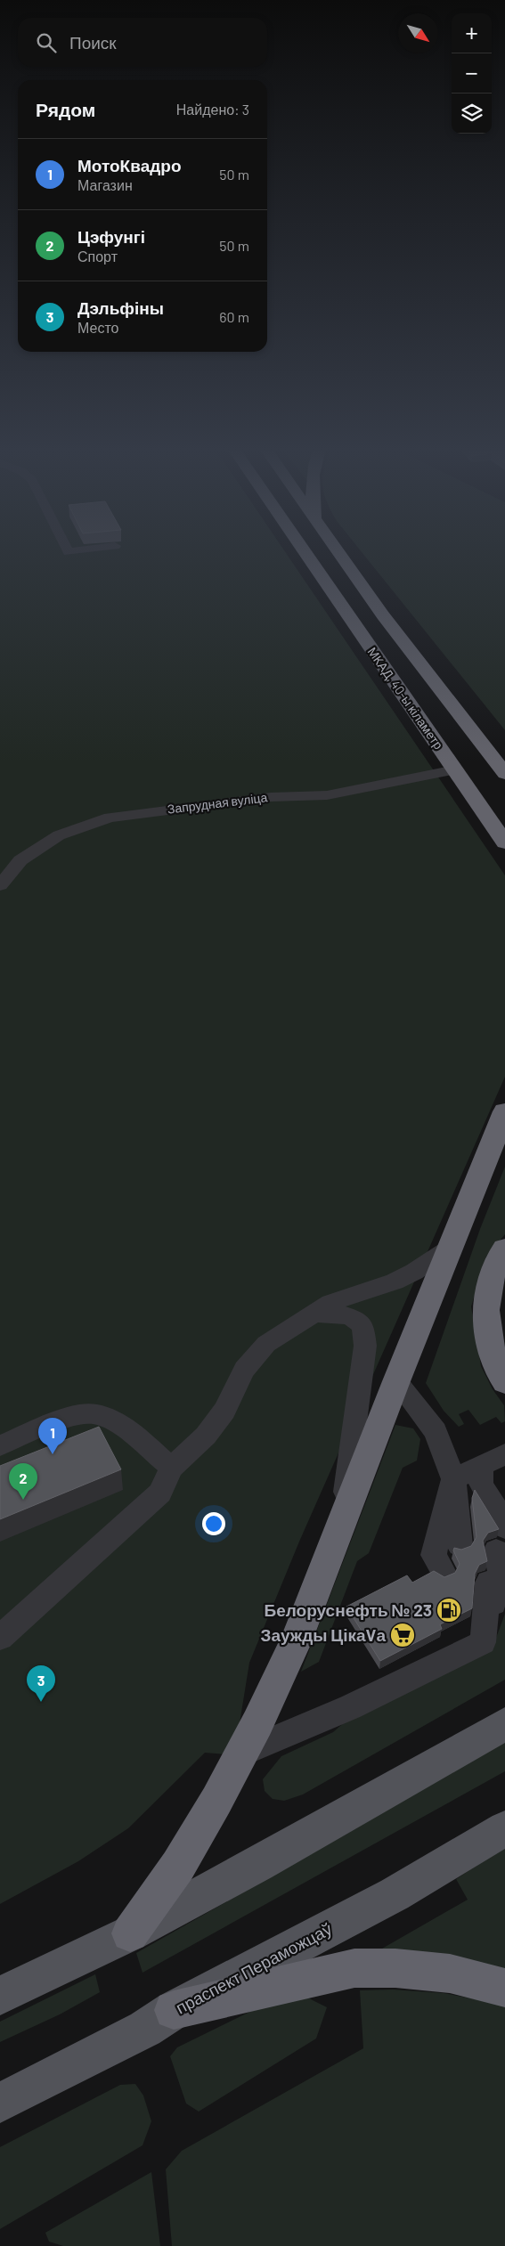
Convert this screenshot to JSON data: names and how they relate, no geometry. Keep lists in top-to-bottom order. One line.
{"streets":{"highway":["МКАД, 40-ы кіламетр"],"main road":["праспект Пераможцаў"],"lane":["Запрудная вуліца"]},"crossings":[["МКАД, 40-ы кіламетр","Запрудная вуліца"]],"places":{"fuel station":["Белоруснефть № 23"],"supermarket":["Заужды ЦікаVа"]},"north":"bottom right","page":{"map_buttons":["+","−"],"search":"Поиск","heading":["Рядом","Найдено: 3"],"list":[{"mark":"1","name":"МотоКвадро","note":"Магазин","value":"50 m"},{"mark":"2","name":"Цэфунгі","note":"Спорт","value":"50 m"},{"mark":"3","name":"Дэльфіны","note":"Место","value":"60 m"}],"pins":["1","2","3"]}}
